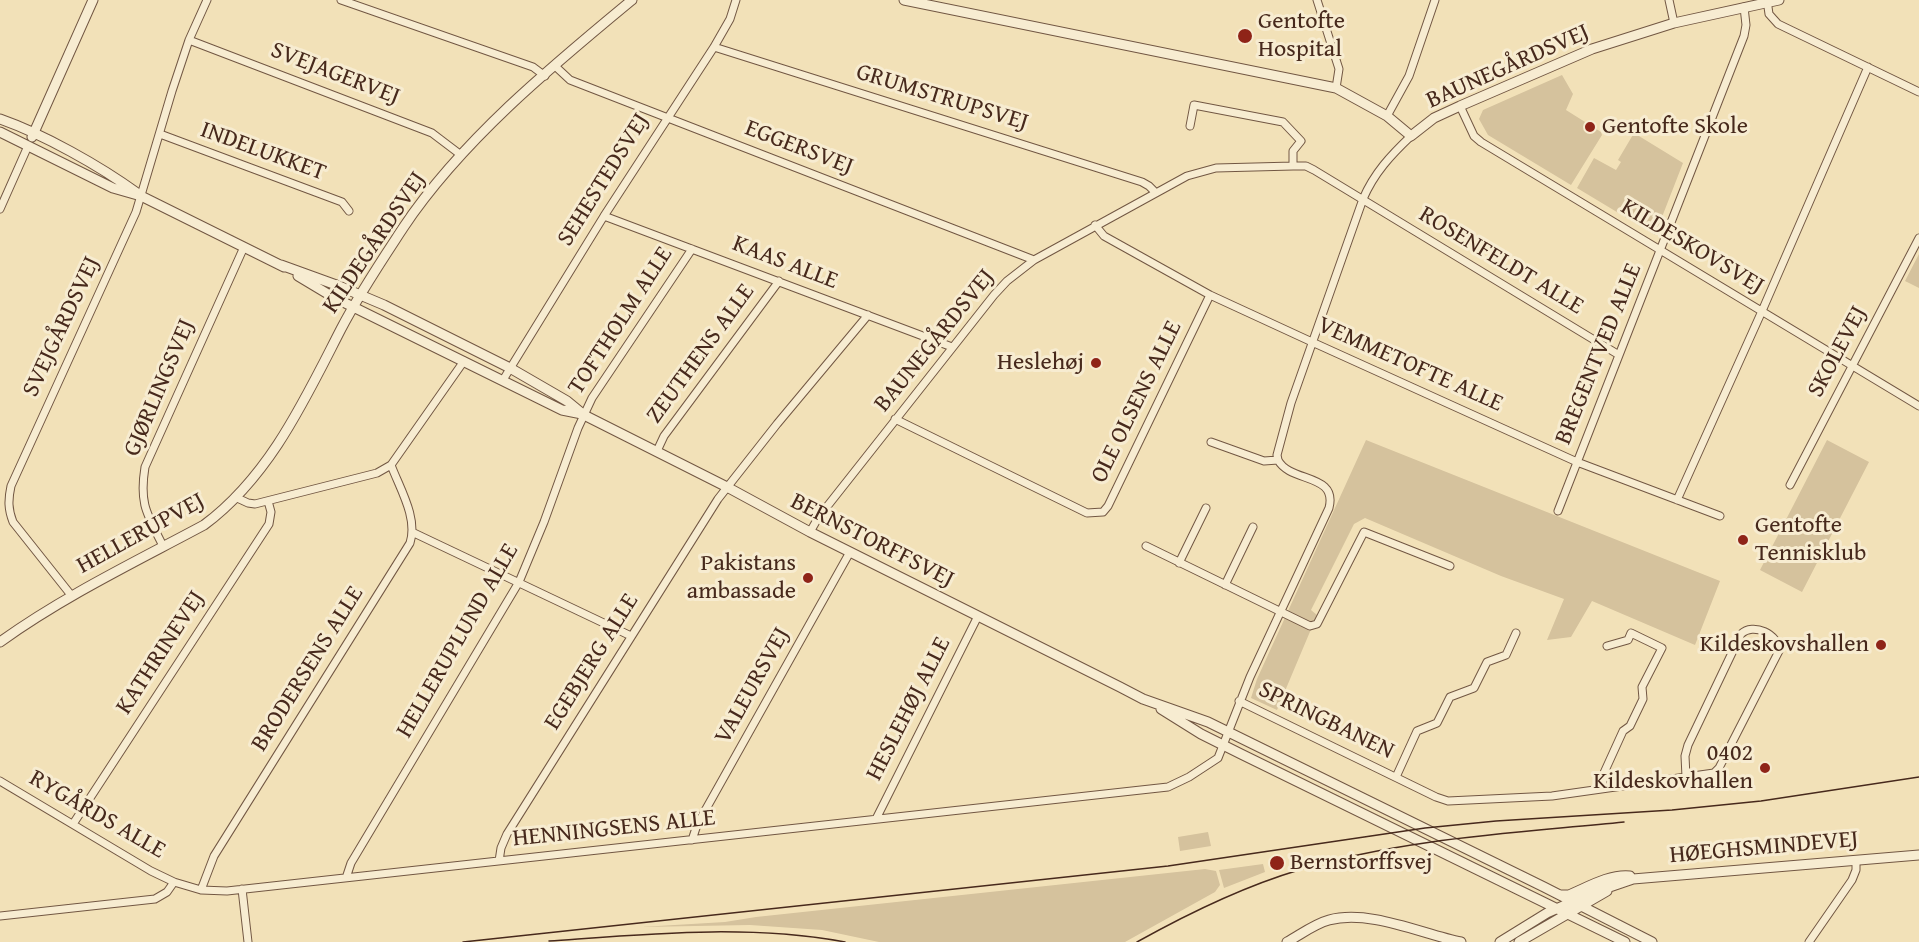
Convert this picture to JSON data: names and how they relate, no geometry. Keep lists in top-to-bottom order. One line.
{"streets":{"street":["BAUNEGÅRDSVEJ","SVEJAGERVEJ","GRUMSTRUPSVEJ","EGGERSVEJ","INDELUKKET","SEHESTEDSVEJ","KILDEGÅRDSVEJ","KILDESKOVSVEJ","ROSENFELDT ALLE","KAAS ALLE","TOFTHOLM ALLE","SVEJGÅRDSVEJ","SKOLEVEJ","ZEUTHENS ALLE","BREGENTVED ALLE","VEMMETOFTE ALLE","GJØRLINGSVEJ","OLE OLSENS ALLE","HELLERUPVEJ","BERNSTORFFSVEJ","HELLERUPLUND ALLE","KATHRINEVEJ","EGEBJERG ALLE","BRODERSENS ALLE","VALEURSVEJ","HESLEHØJ ALLE","SPRINGBANEN","RYGÅRDS ALLE","HENNINGSENS ALLE","HØEGHSMINDEVEJ"]},"crossings":[["BAUNEGÅRDSVEJ","GRUMSTRUPSVEJ"],["BAUNEGÅRDSVEJ","EGGERSVEJ"],["BAUNEGÅRDSVEJ","KILDESKOVSVEJ"],["BAUNEGÅRDSVEJ","ROSENFELDT ALLE"],["BAUNEGÅRDSVEJ","KAAS ALLE"],["BAUNEGÅRDSVEJ","BREGENTVED ALLE"],["BAUNEGÅRDSVEJ","VEMMETOFTE ALLE"],["BAUNEGÅRDSVEJ","OLE OLSENS ALLE"],["BAUNEGÅRDSVEJ","BERNSTORFFSVEJ"],["SVEJAGERVEJ","KILDEGÅRDSVEJ"],["SVEJAGERVEJ","SVEJGÅRDSVEJ"],["GRUMSTRUPSVEJ","SEHESTEDSVEJ"],["EGGERSVEJ","SEHESTEDSVEJ"],["EGGERSVEJ","KILDEGÅRDSVEJ"],["INDELUKKET","SVEJGÅRDSVEJ"],["SEHESTEDSVEJ","KAAS ALLE"],["SEHESTEDSVEJ","BERNSTORFFSVEJ"],["KILDEGÅRDSVEJ","HELLERUPVEJ"],["KILDEGÅRDSVEJ","BERNSTORFFSVEJ"],["KILDESKOVSVEJ","SKOLEVEJ"],["KILDESKOVSVEJ","BREGENTVED ALLE"],["ROSENFELDT ALLE","BREGENTVED ALLE"],["KAAS ALLE","TOFTHOLM ALLE"],["KAAS ALLE","ZEUTHENS ALLE"],["KAAS ALLE","EGEBJERG ALLE"],["TOFTHOLM ALLE","BERNSTORFFSVEJ"],["TOFTHOLM ALLE","HELLERUPLUND ALLE"],["SVEJGÅRDSVEJ","HELLERUPVEJ"],["SVEJGÅRDSVEJ","BERNSTORFFSVEJ"],["ZEUTHENS ALLE","BERNSTORFFSVEJ"],["BREGENTVED ALLE","VEMMETOFTE ALLE"],["VEMMETOFTE ALLE","OLE OLSENS ALLE"],["GJØRLINGSVEJ","HELLERUPVEJ"],["GJØRLINGSVEJ","BERNSTORFFSVEJ"],["HELLERUPVEJ","KATHRINEVEJ"],["BERNSTORFFSVEJ","HELLERUPLUND ALLE"],["BERNSTORFFSVEJ","EGEBJERG ALLE"],["BERNSTORFFSVEJ","VALEURSVEJ"],["BERNSTORFFSVEJ","HESLEHØJ ALLE"],["BERNSTORFFSVEJ","HENNINGSENS ALLE"],["BERNSTORFFSVEJ","HØEGHSMINDEVEJ"],["HELLERUPLUND ALLE","HENNINGSENS ALLE"],["KATHRINEVEJ","RYGÅRDS ALLE"],["EGEBJERG ALLE","HENNINGSENS ALLE"],["BRODERSENS ALLE","HENNINGSENS ALLE"],["VALEURSVEJ","HENNINGSENS ALLE"],["HESLEHØJ ALLE","HENNINGSENS ALLE"],["SPRINGBANEN","HENNINGSENS ALLE"],["RYGÅRDS ALLE","HENNINGSENS ALLE"]],"places":["Gentofte Hospital","Gentofte Skole","Heslehøj","Gentofte Tennisklub","Pakistans ambassade","Kildeskovshallen","0402 Kildeskovhallen","Bernstorffsvej"]}
